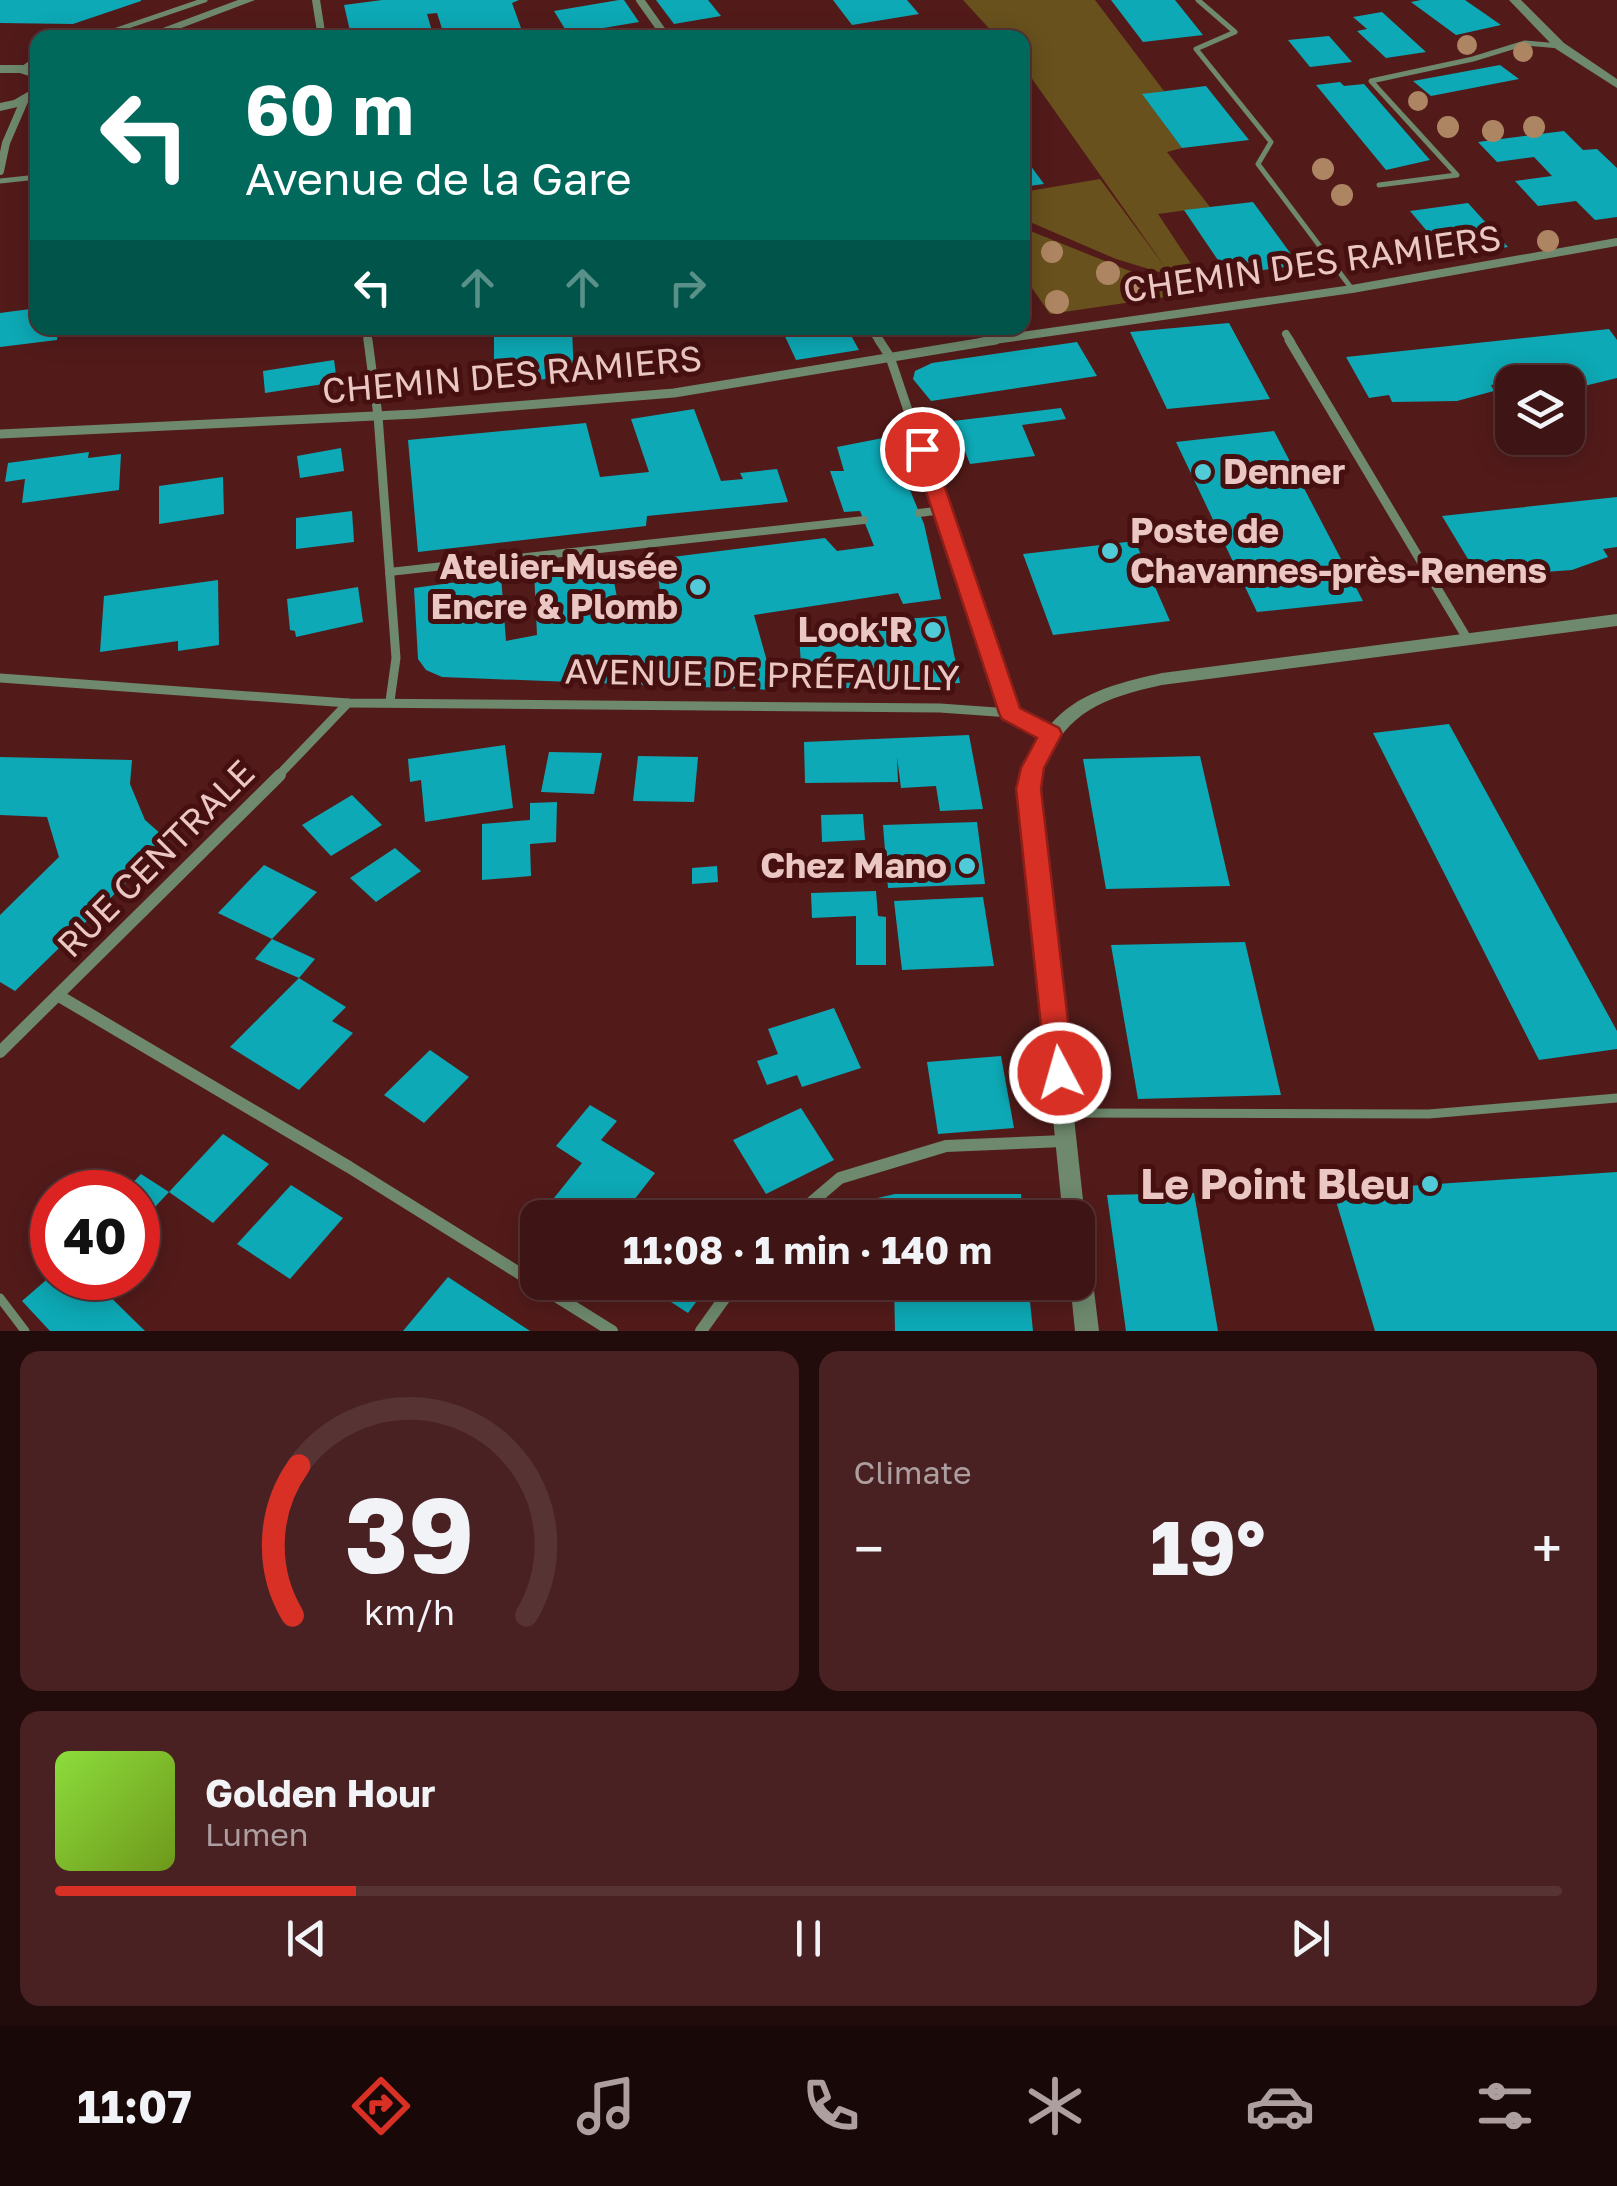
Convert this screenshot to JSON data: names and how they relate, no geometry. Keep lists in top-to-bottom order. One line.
{"streets":{"street":["CHEMIN DES RAMIERS","AVENUE DE PRÉFAULLY","RUE CENTRALE"]},"crossings":[["AVENUE DE PRÉFAULLY","RUE CENTRALE"]],"places":["Denner","Poste de Chavannes-près-Renens","Atelier-Musée Encre & Plomb","Look'R","Chez Mano","Le Point Bleu"],"page":{"turn":["60 m","Avenue de la Gare"],"limit":"40","trip":"11:08 · 1 min · 140 m","tile":"Climate","heat":["−","19°","+"],"song":["Golden Hour","Lumen"],"tabs":"11:07","gauge":["39","km/h"]}}
